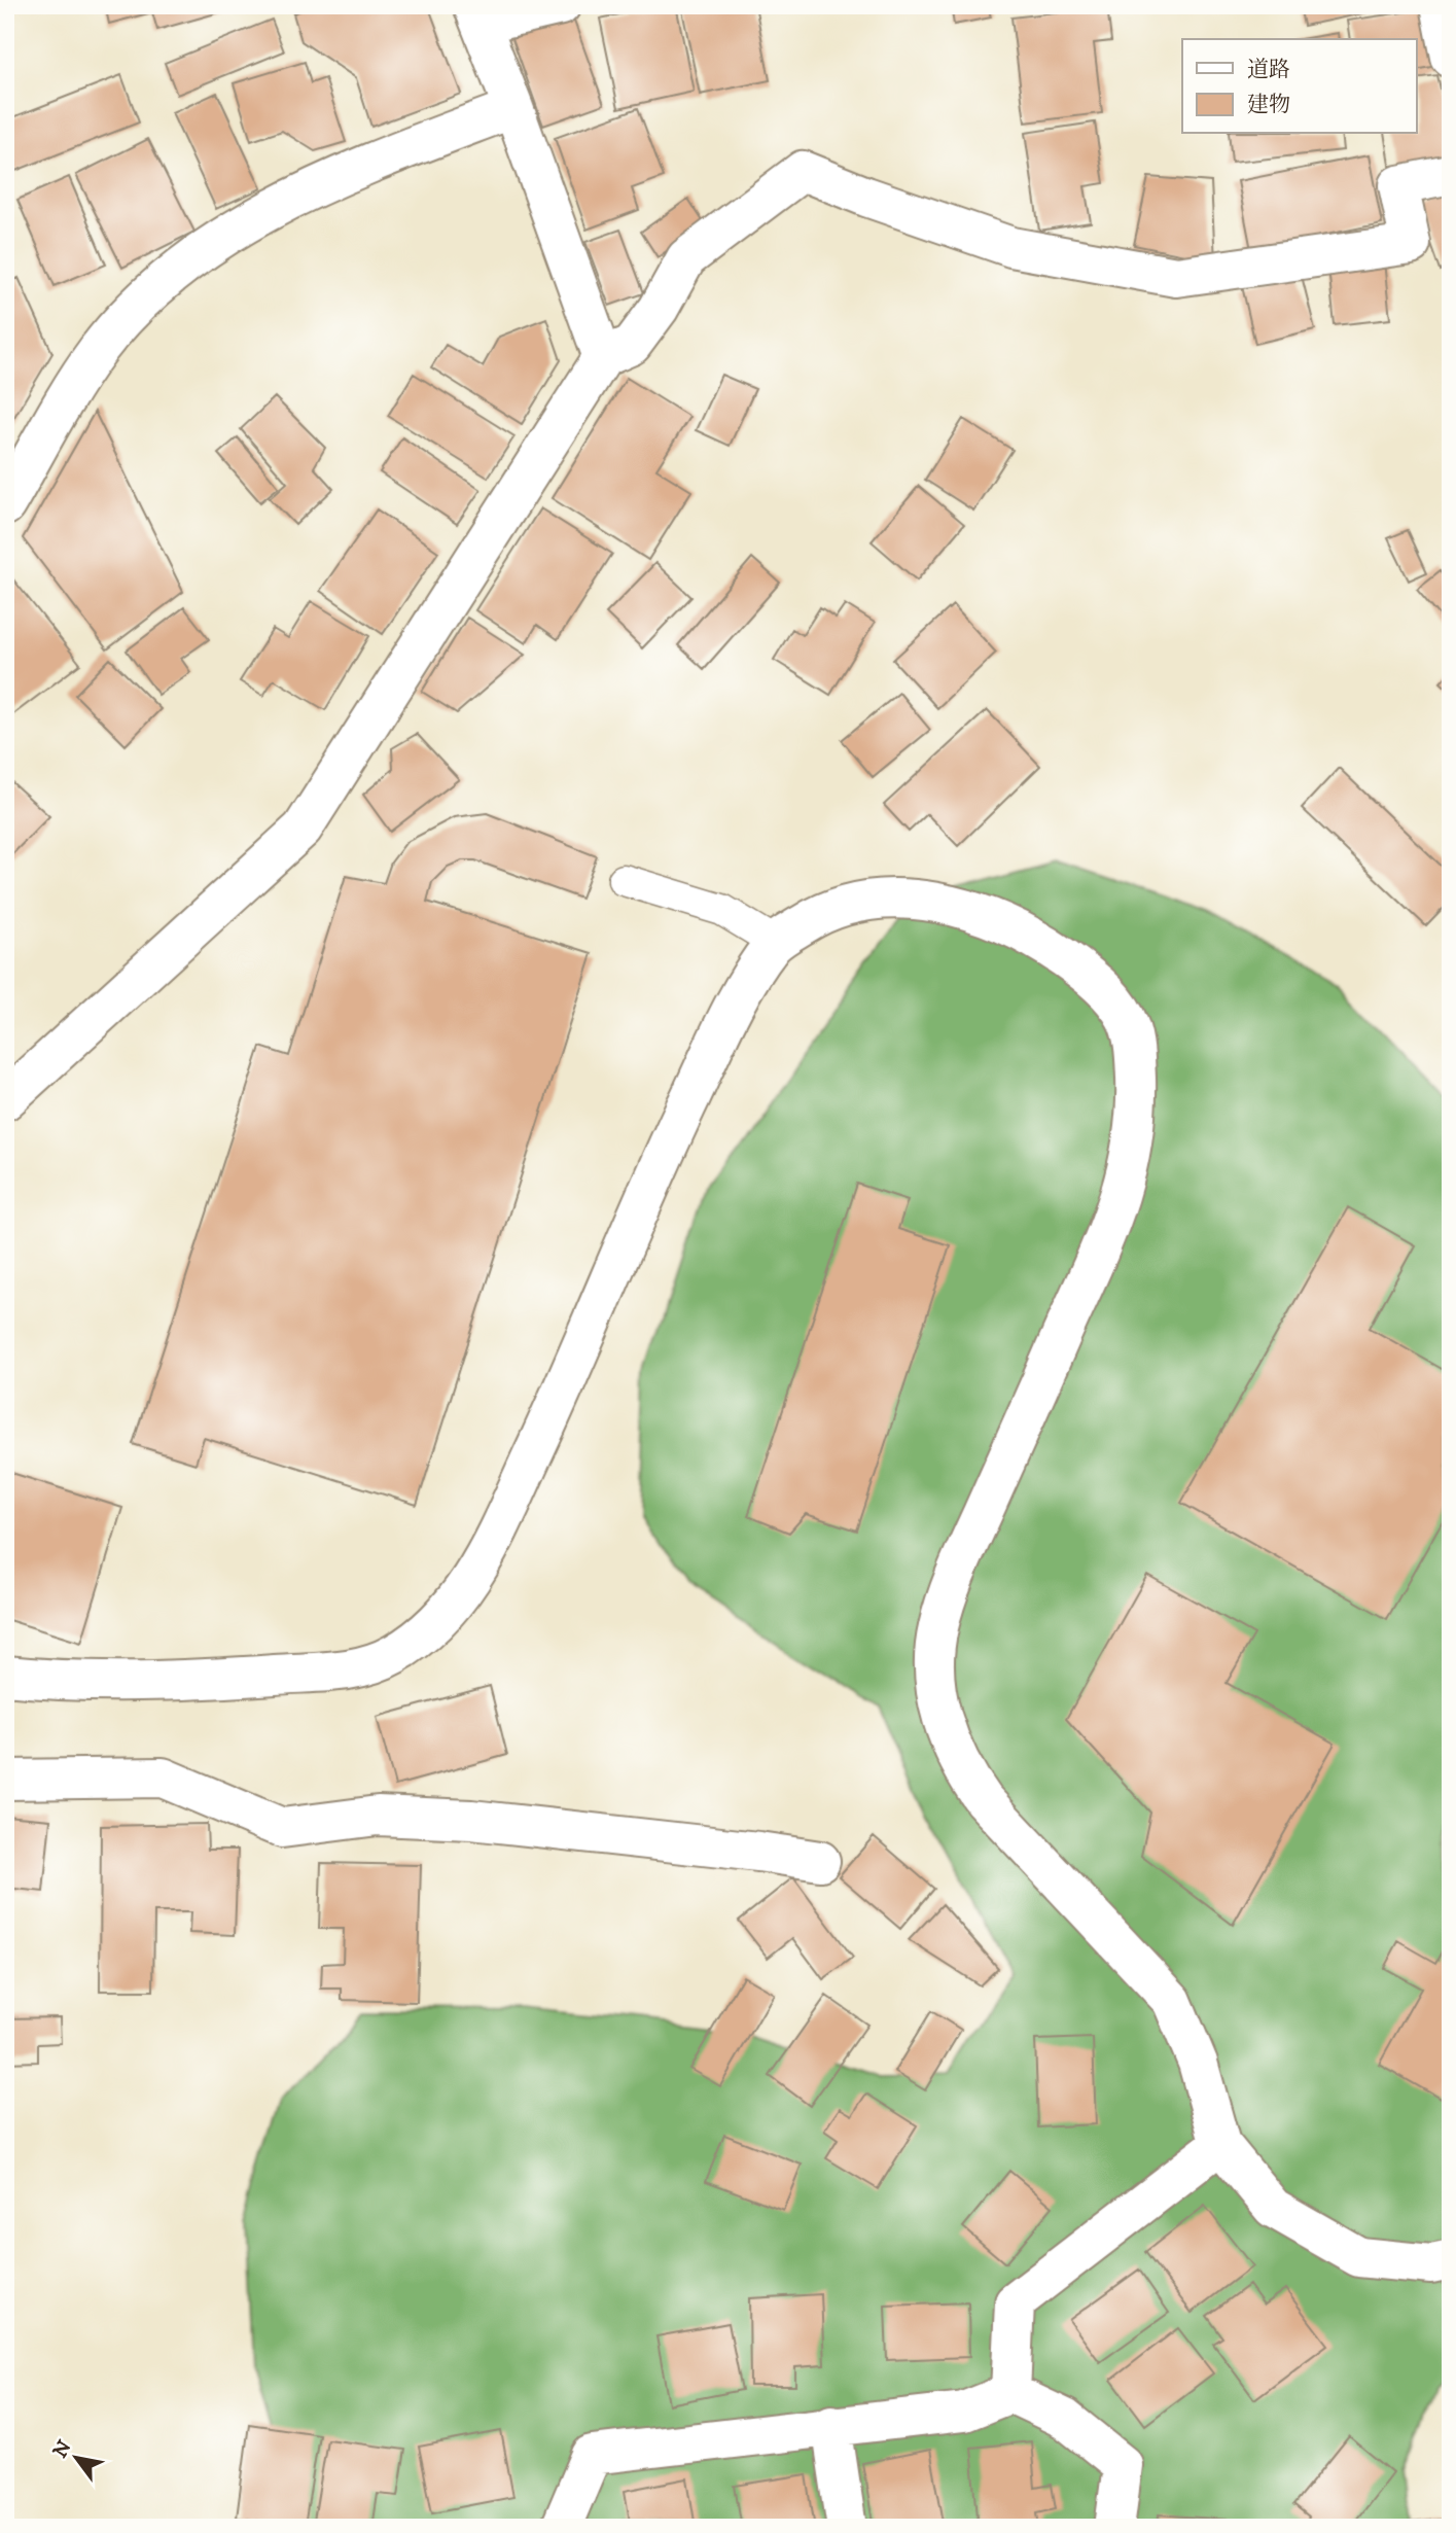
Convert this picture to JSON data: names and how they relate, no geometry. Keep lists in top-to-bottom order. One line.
{"legend":["道路","建物"],"north":"top left"}
